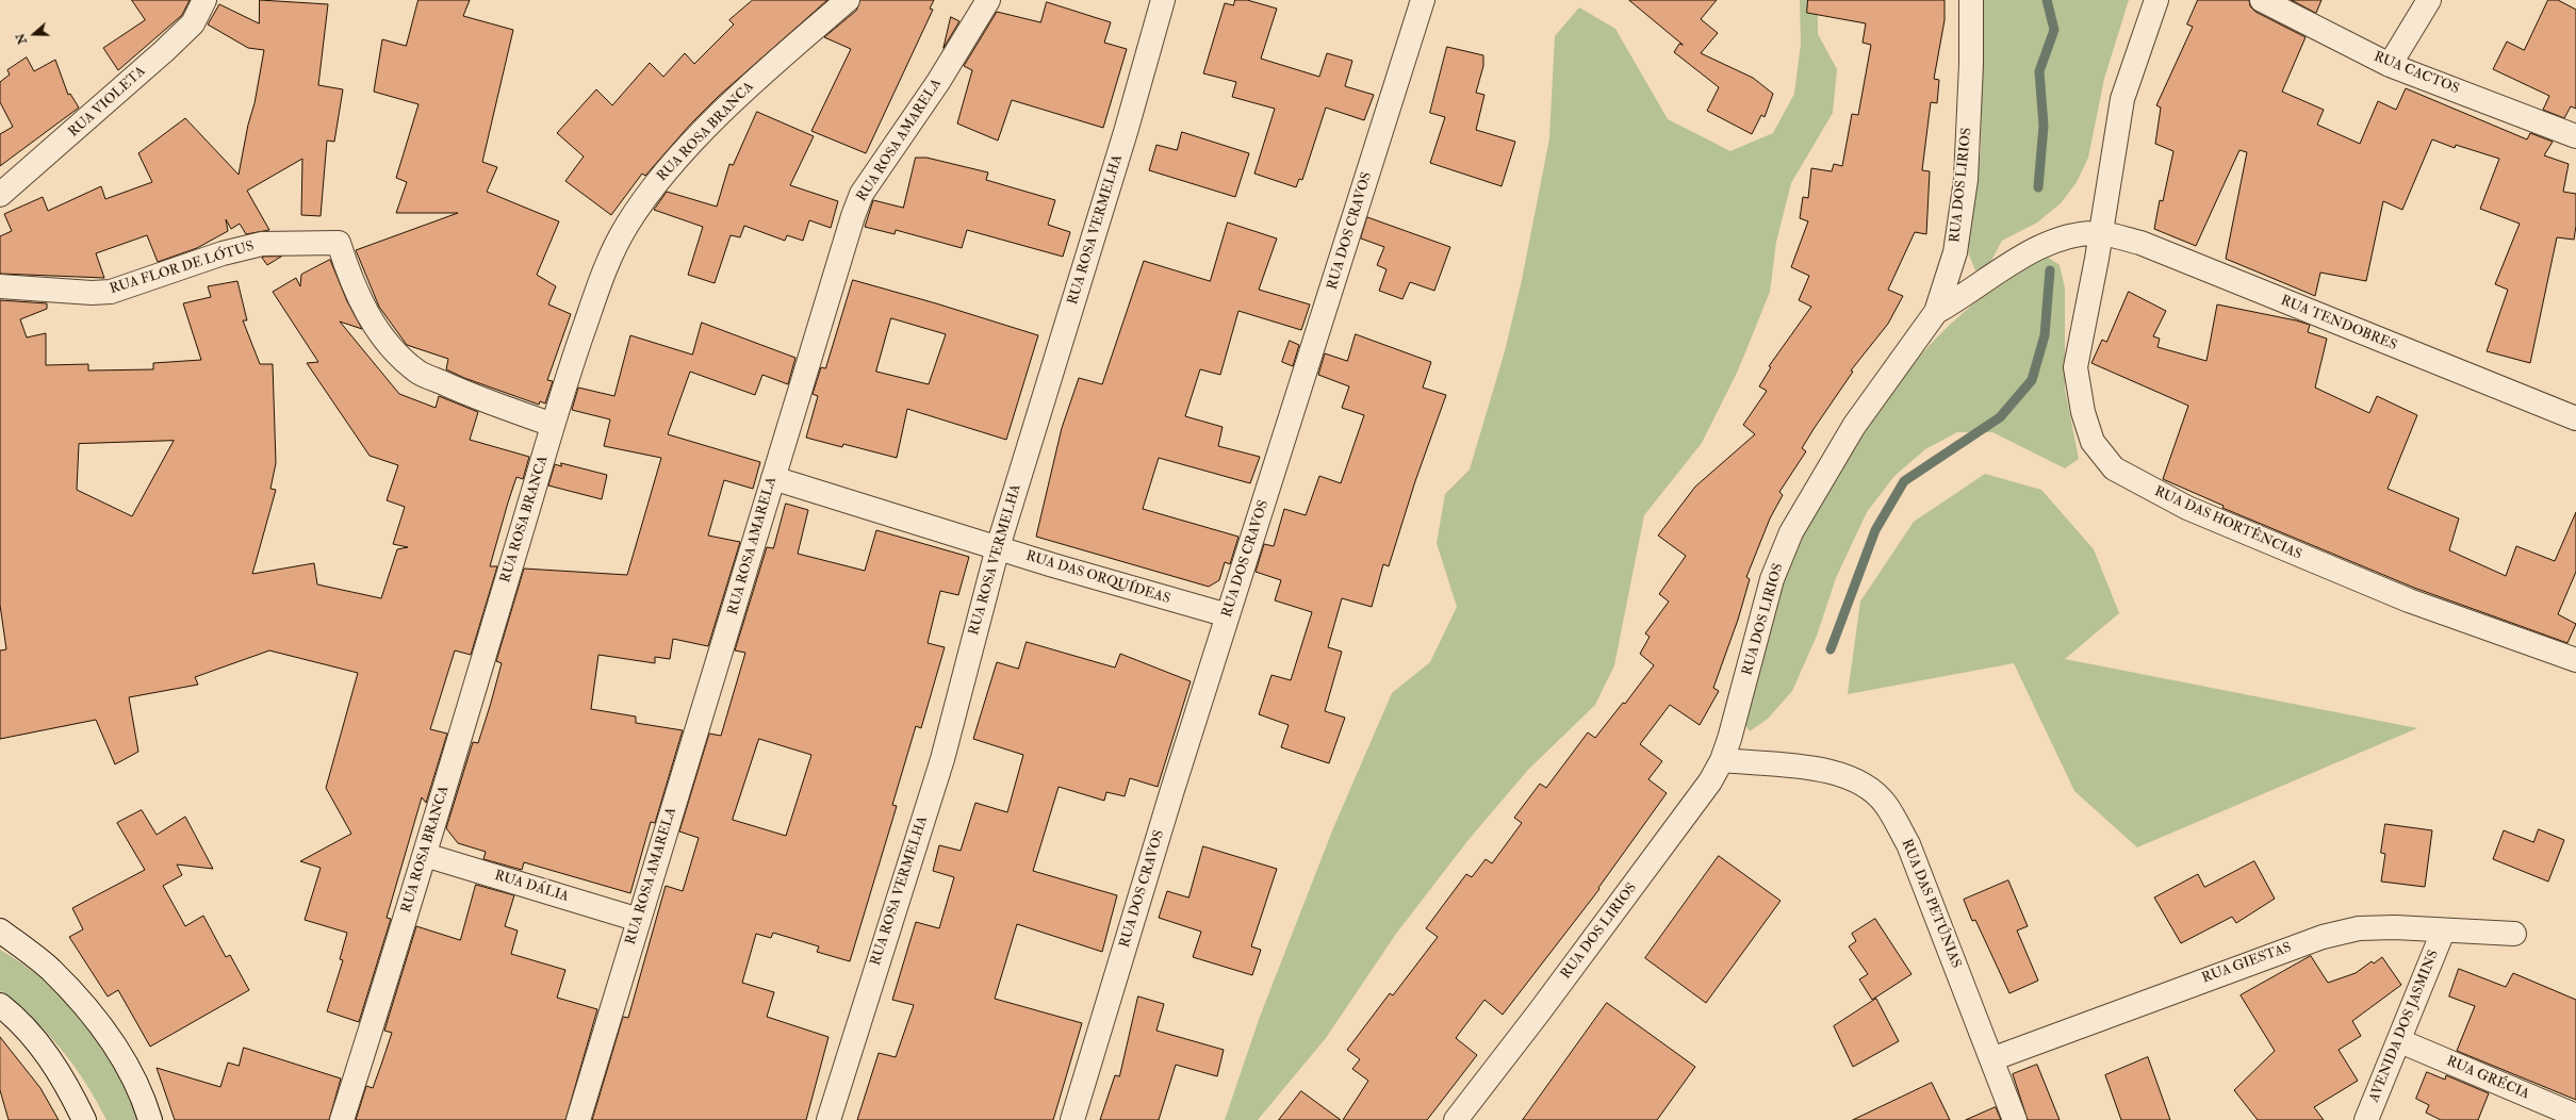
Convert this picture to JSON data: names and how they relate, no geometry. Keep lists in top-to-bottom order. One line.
{"streets":{"street":["RUA CACTOS","RUA VIOLETA","RUA ROSA BRANCA","RUA ROSA AMARELA","RUA DOS LIRIOS","RUA ROSA VERMELHA","RUA DOS CRAVOS","RUA FLOR DE LÓTUS","RUA TENDOBRES","RUA DAS HORTÊNCIAS","RUA DAS ORQUÍDEAS","RUA DÁLIA","RUA DAS PETÚNIAS","RUA GIESTAS","AVENIDA DOS JASMINS","RUA GRÉCIA"]},"crossings":[["RUA ROSA BRANCA","RUA FLOR DE LÓTUS"],["RUA ROSA BRANCA","RUA DÁLIA"],["RUA ROSA AMARELA","RUA DAS ORQUÍDEAS"],["RUA ROSA AMARELA","RUA DÁLIA"],["RUA DOS LIRIOS","RUA TENDOBRES"],["RUA DOS LIRIOS","RUA DAS PETÚNIAS"],["RUA ROSA VERMELHA","RUA DAS ORQUÍDEAS"],["RUA DOS CRAVOS","RUA DAS ORQUÍDEAS"],["RUA TENDOBRES","RUA DAS HORTÊNCIAS"],["RUA DAS PETÚNIAS","RUA GIESTAS"],["RUA GIESTAS","AVENIDA DOS JASMINS"],["AVENIDA DOS JASMINS","RUA GRÉCIA"]],"north":"left"}
